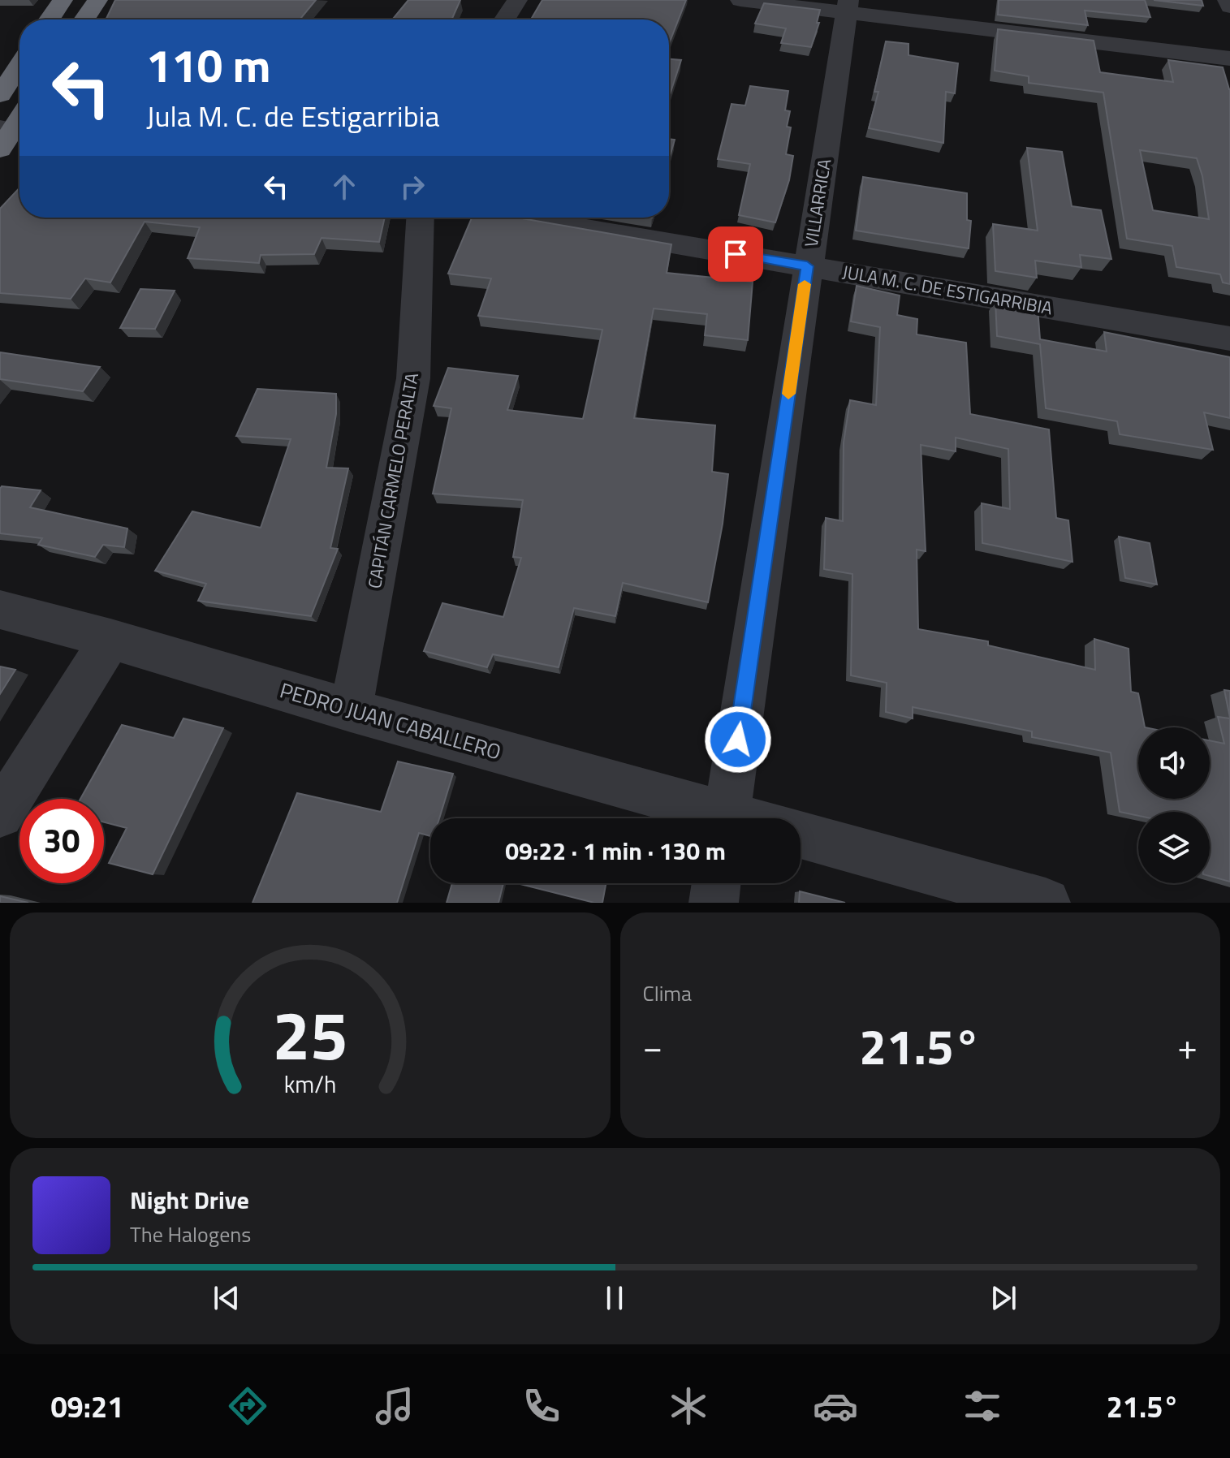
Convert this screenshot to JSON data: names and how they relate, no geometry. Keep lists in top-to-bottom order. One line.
{"streets":{"street":["VILLARRICA","JULA M. C. DE ESTIGARRIBIA","CAPITÁN CARMELO PERALTA","PEDRO JUAN CABALLERO"]},"crossings":[["VILLARRICA","JULA M. C. DE ESTIGARRIBIA"],["CAPITÁN CARMELO PERALTA","PEDRO JUAN CABALLERO"]],"page":{"turn":["110 m","Jula M. C. de Estigarribia"],"limit":"30","trip":"09:22 · 1 min · 130 m","tile":"Clima","heat":["−","21.5°","+"],"song":["Night Drive","The Halogens"],"tabs":["09:21","21.5°"],"gauge":["25","km/h"]}}
